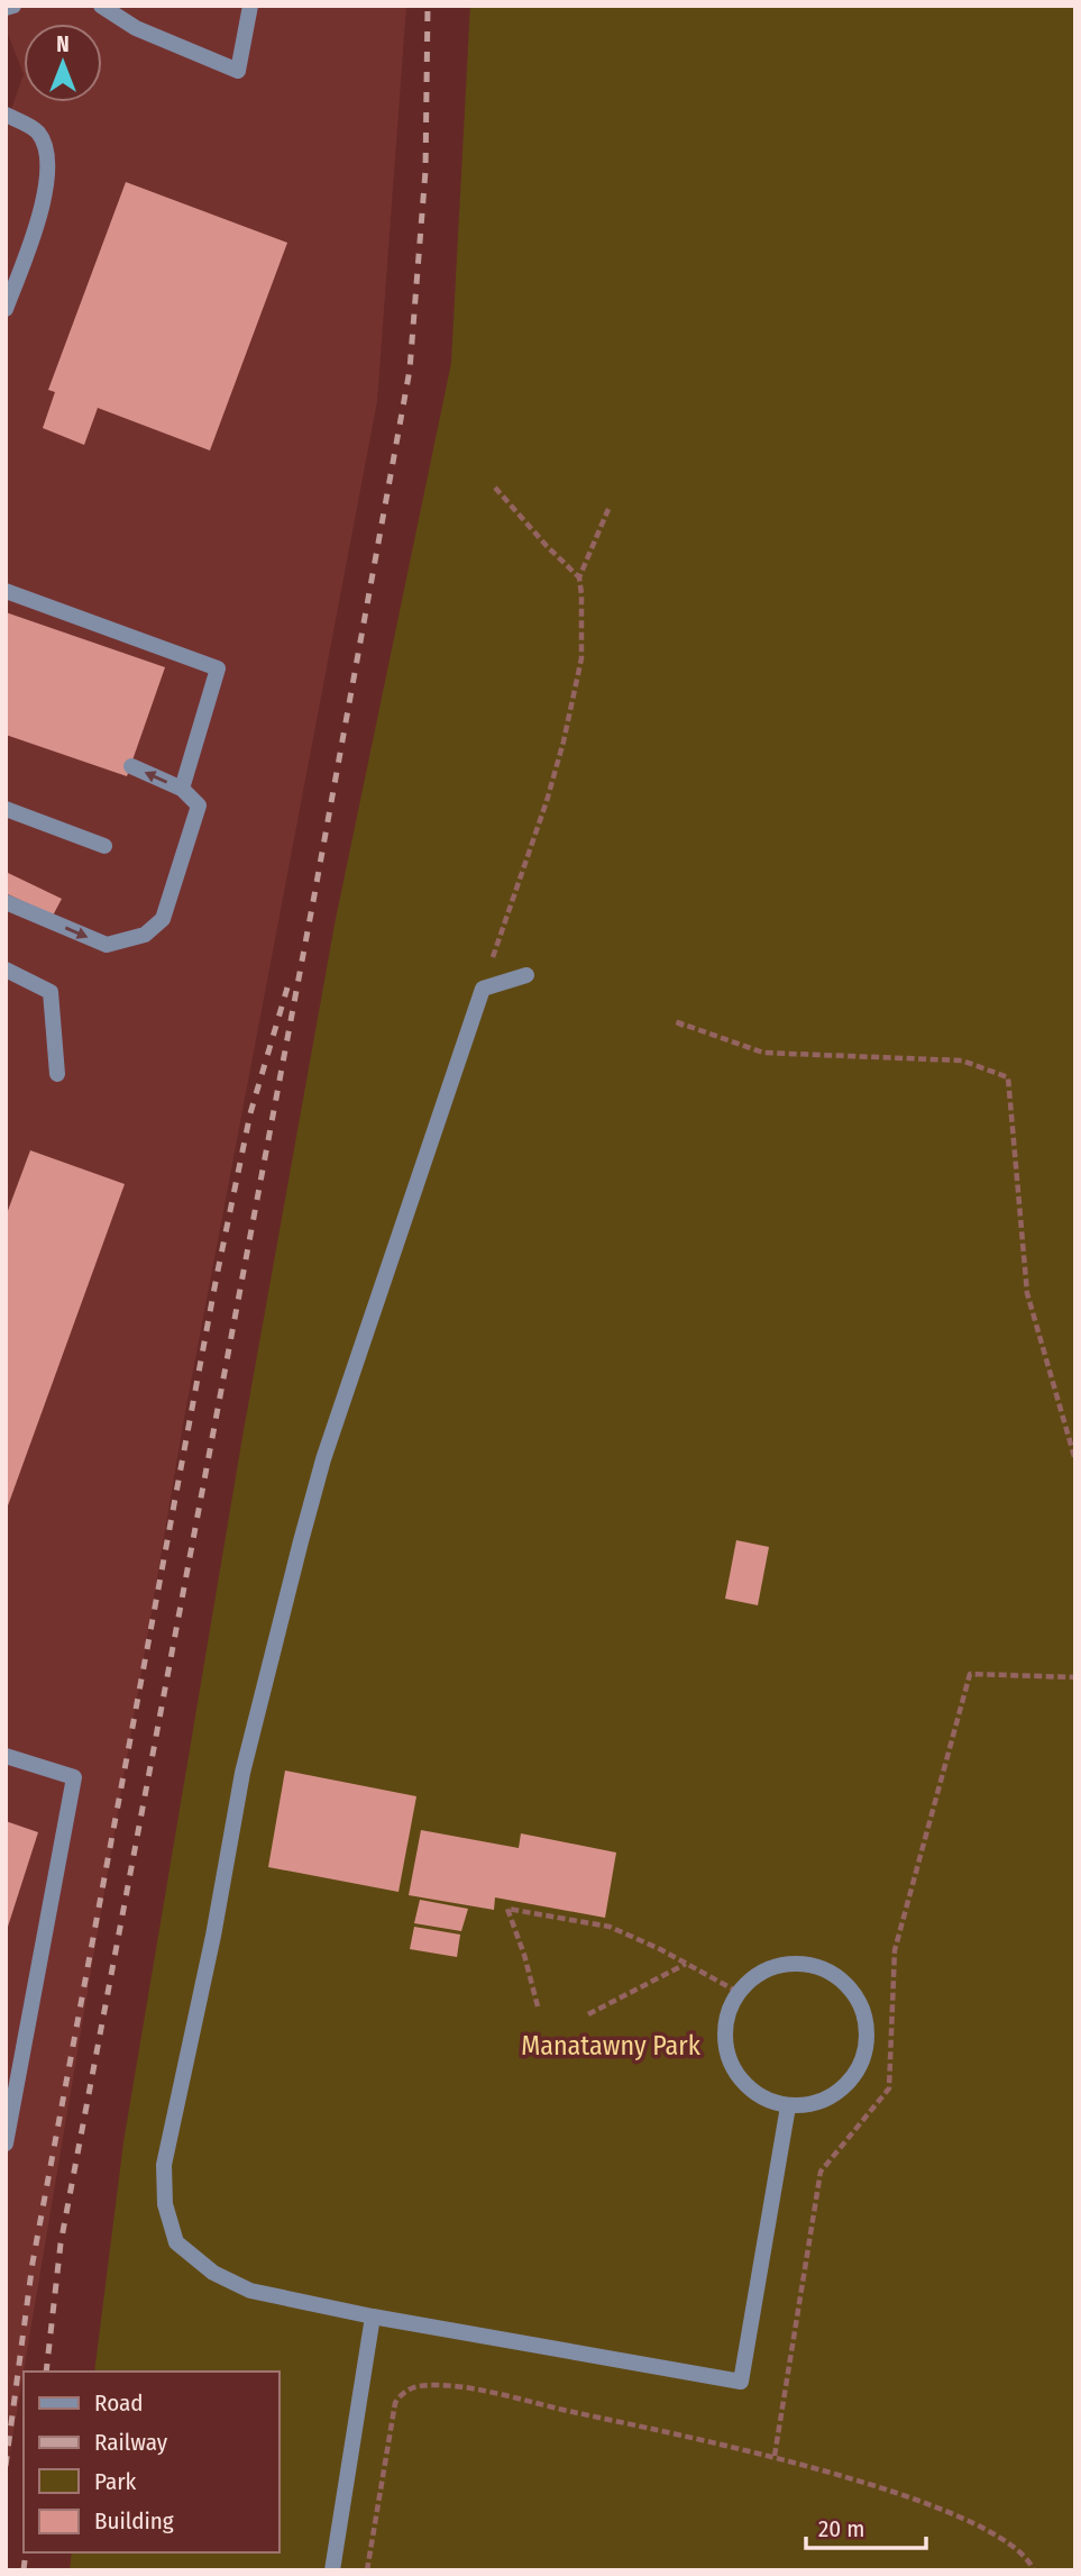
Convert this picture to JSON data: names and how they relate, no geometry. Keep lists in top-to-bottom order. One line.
{"parks":["Manatawny Park"],"legend":["Road","Railway","Park","Building"],"scale_bar":"20 m","north":"top"}
